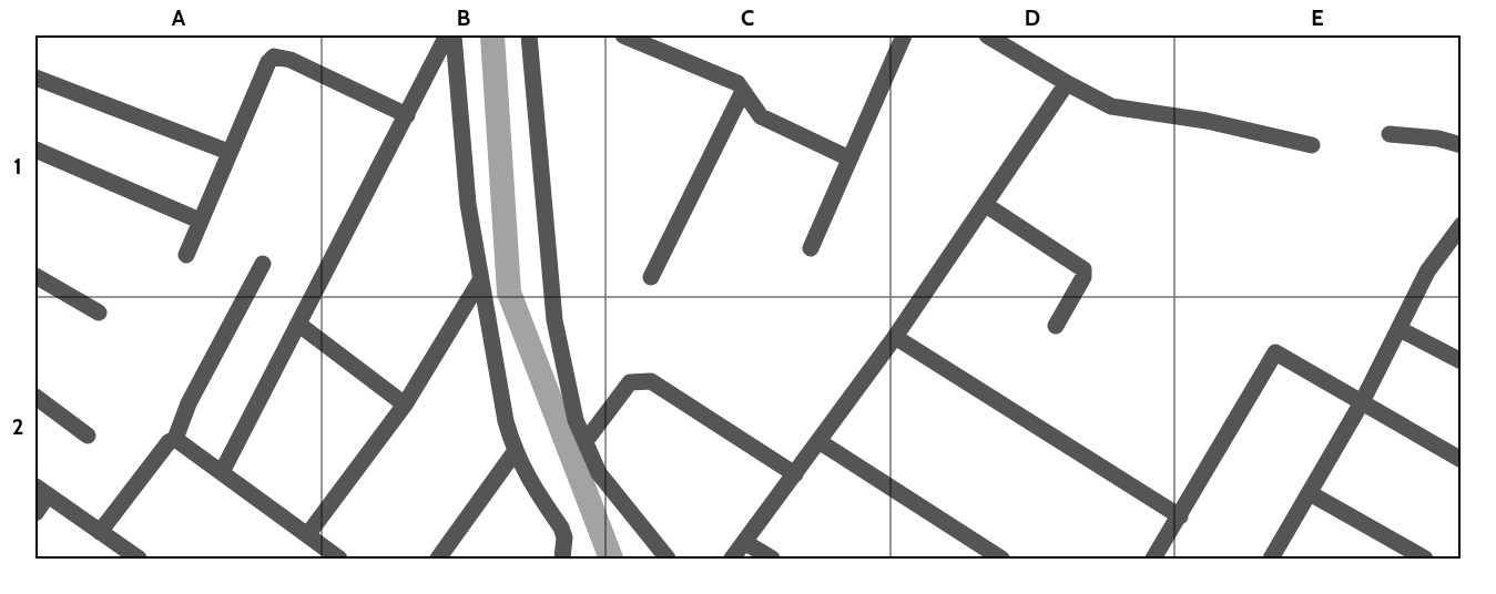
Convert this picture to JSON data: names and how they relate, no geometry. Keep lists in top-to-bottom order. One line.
{"grid":{"columns":["A","B","C","D","E"],"rows":["1","2"]}}
